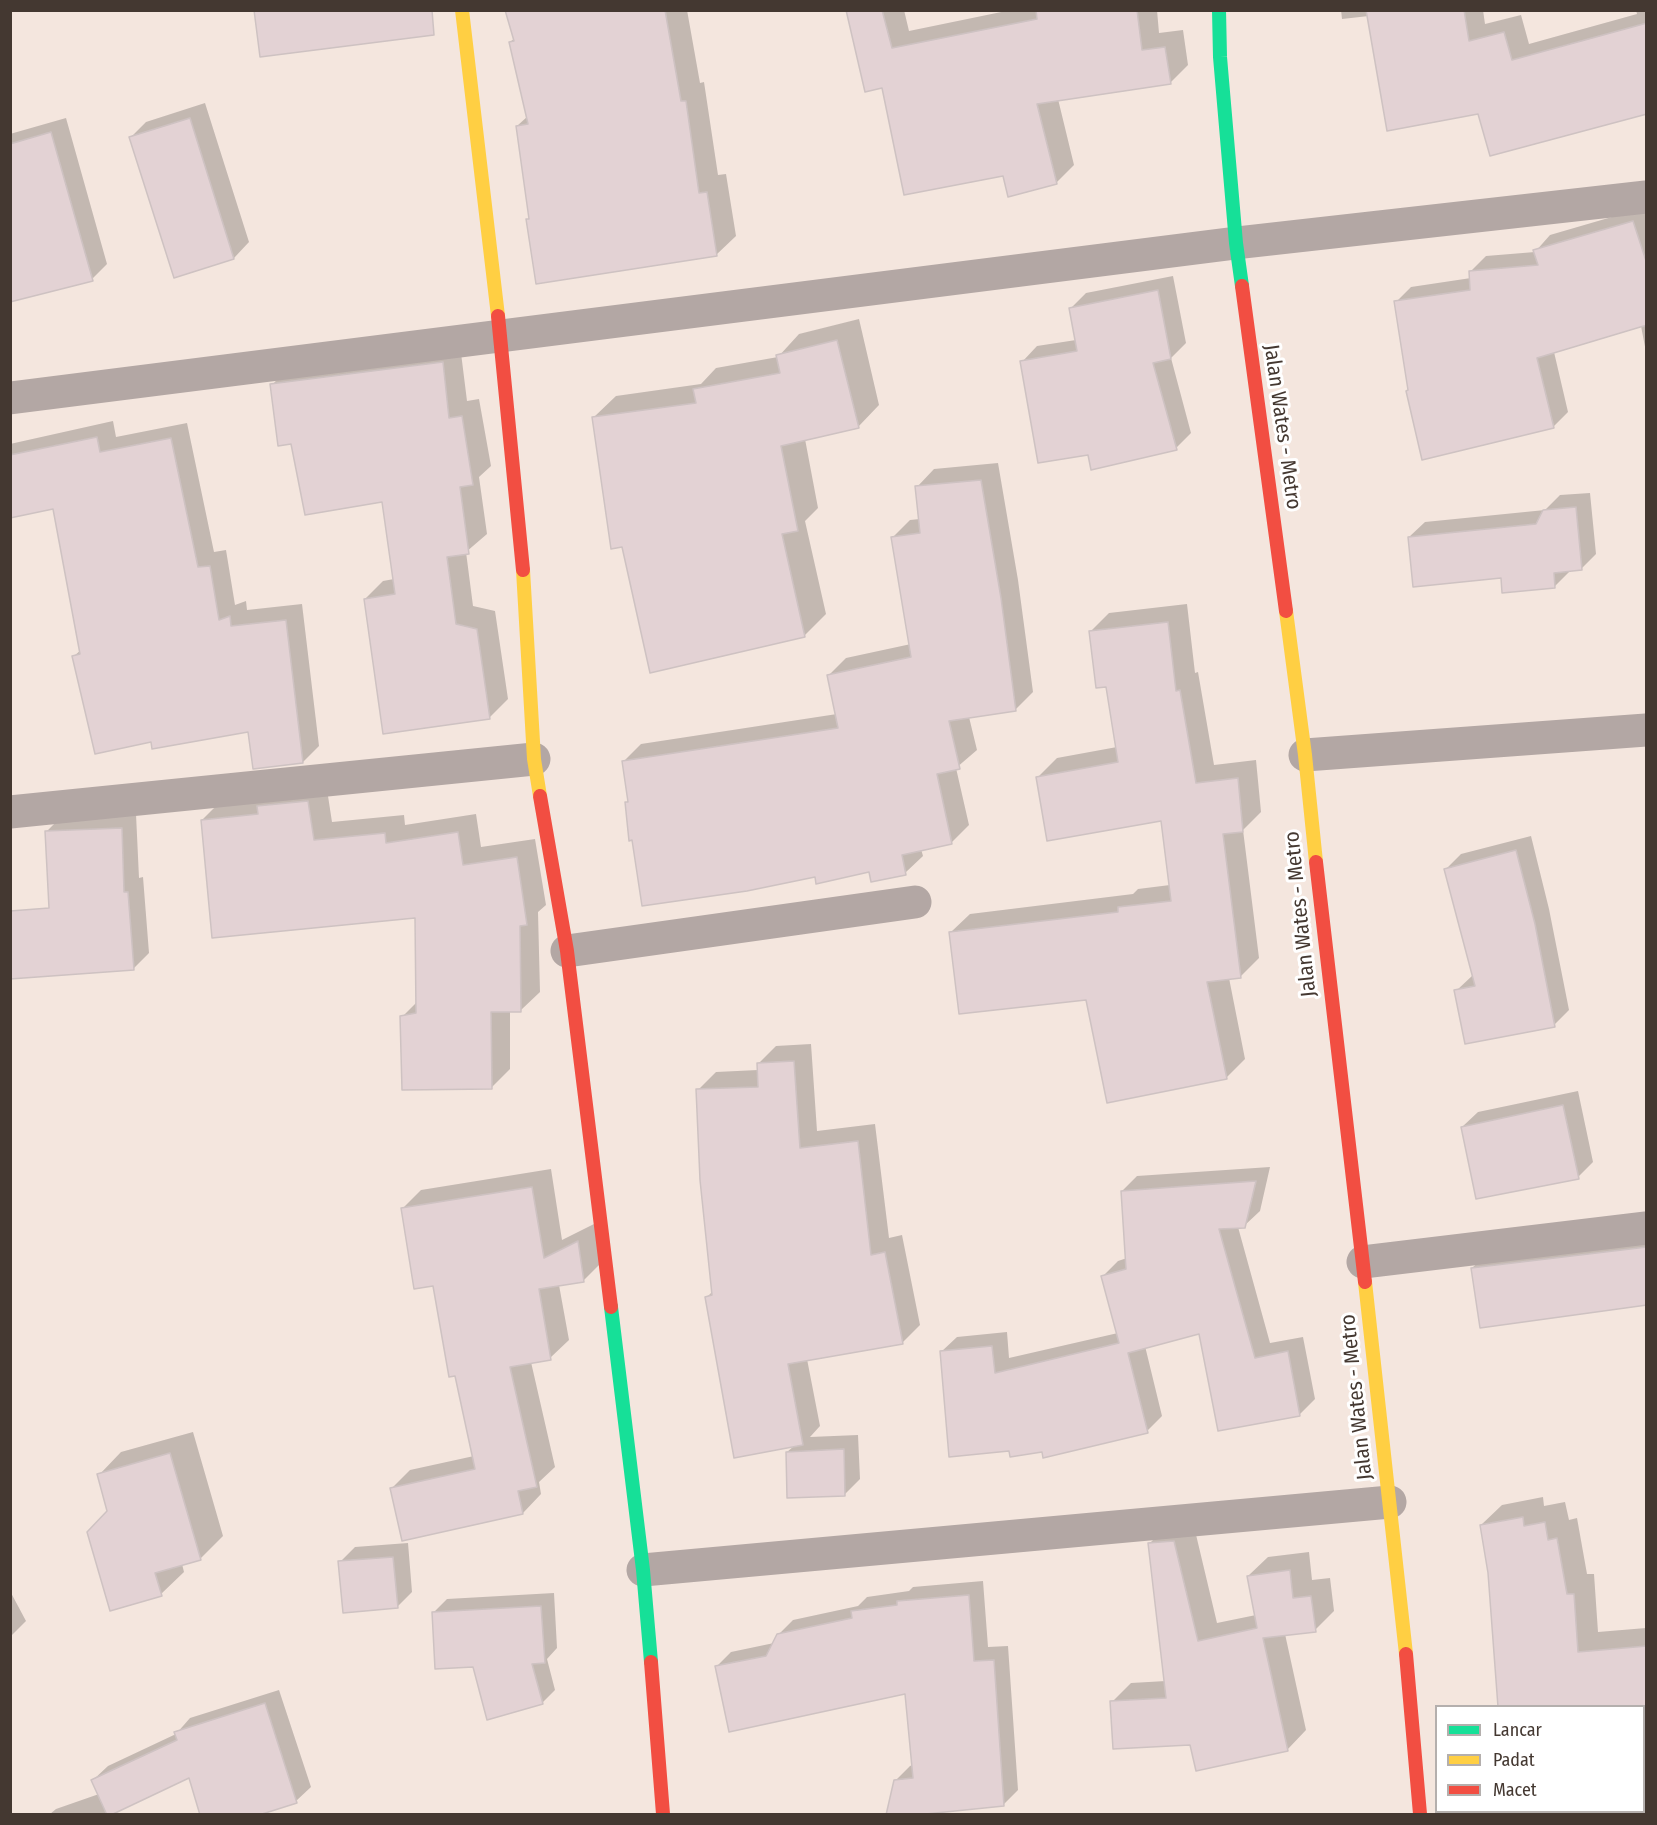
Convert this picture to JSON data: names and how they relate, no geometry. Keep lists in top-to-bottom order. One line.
{"streets":{"main road":["Jalan Wates - Metro"]},"legend":["Lancar","Padat","Macet"]}
